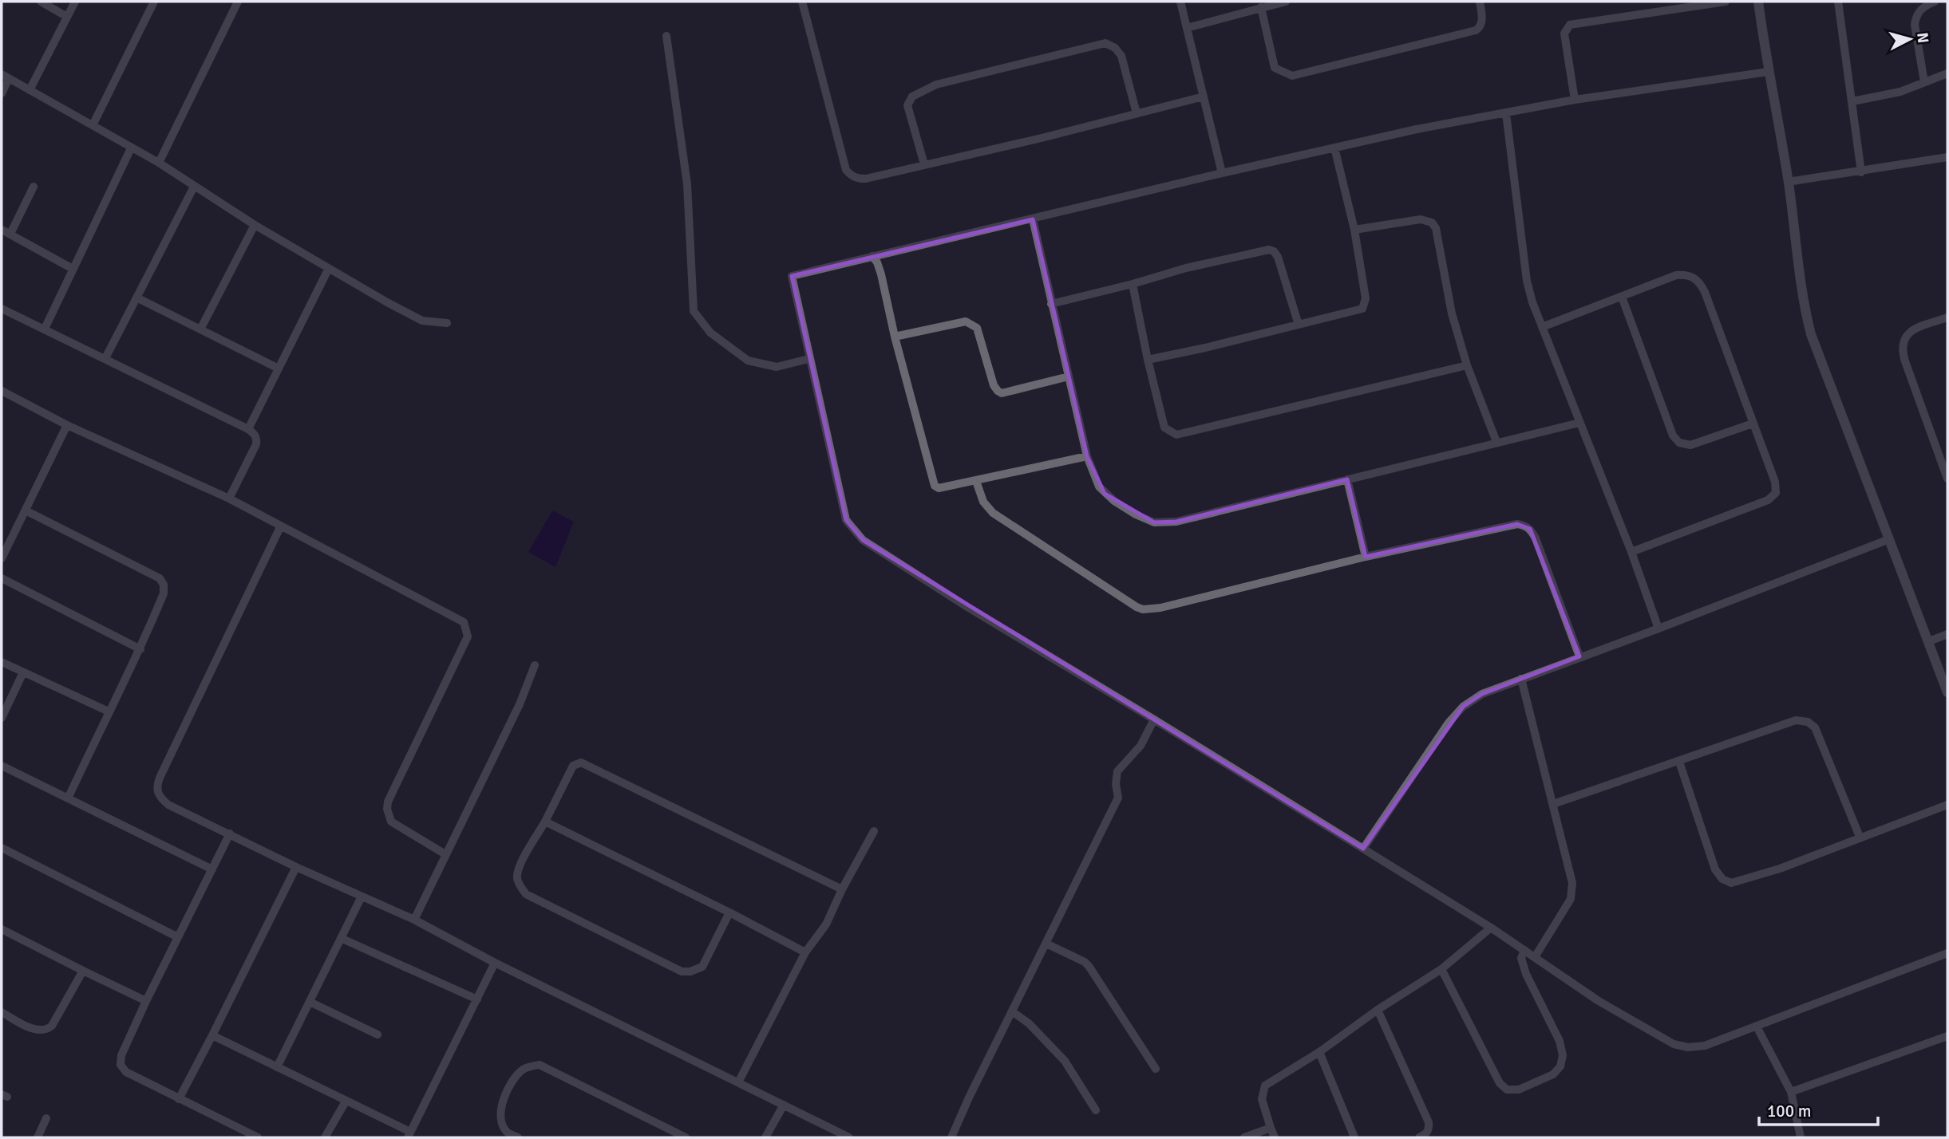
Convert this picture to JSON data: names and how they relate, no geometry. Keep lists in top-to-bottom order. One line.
{"scale_bar":"100 m","north":"right"}
